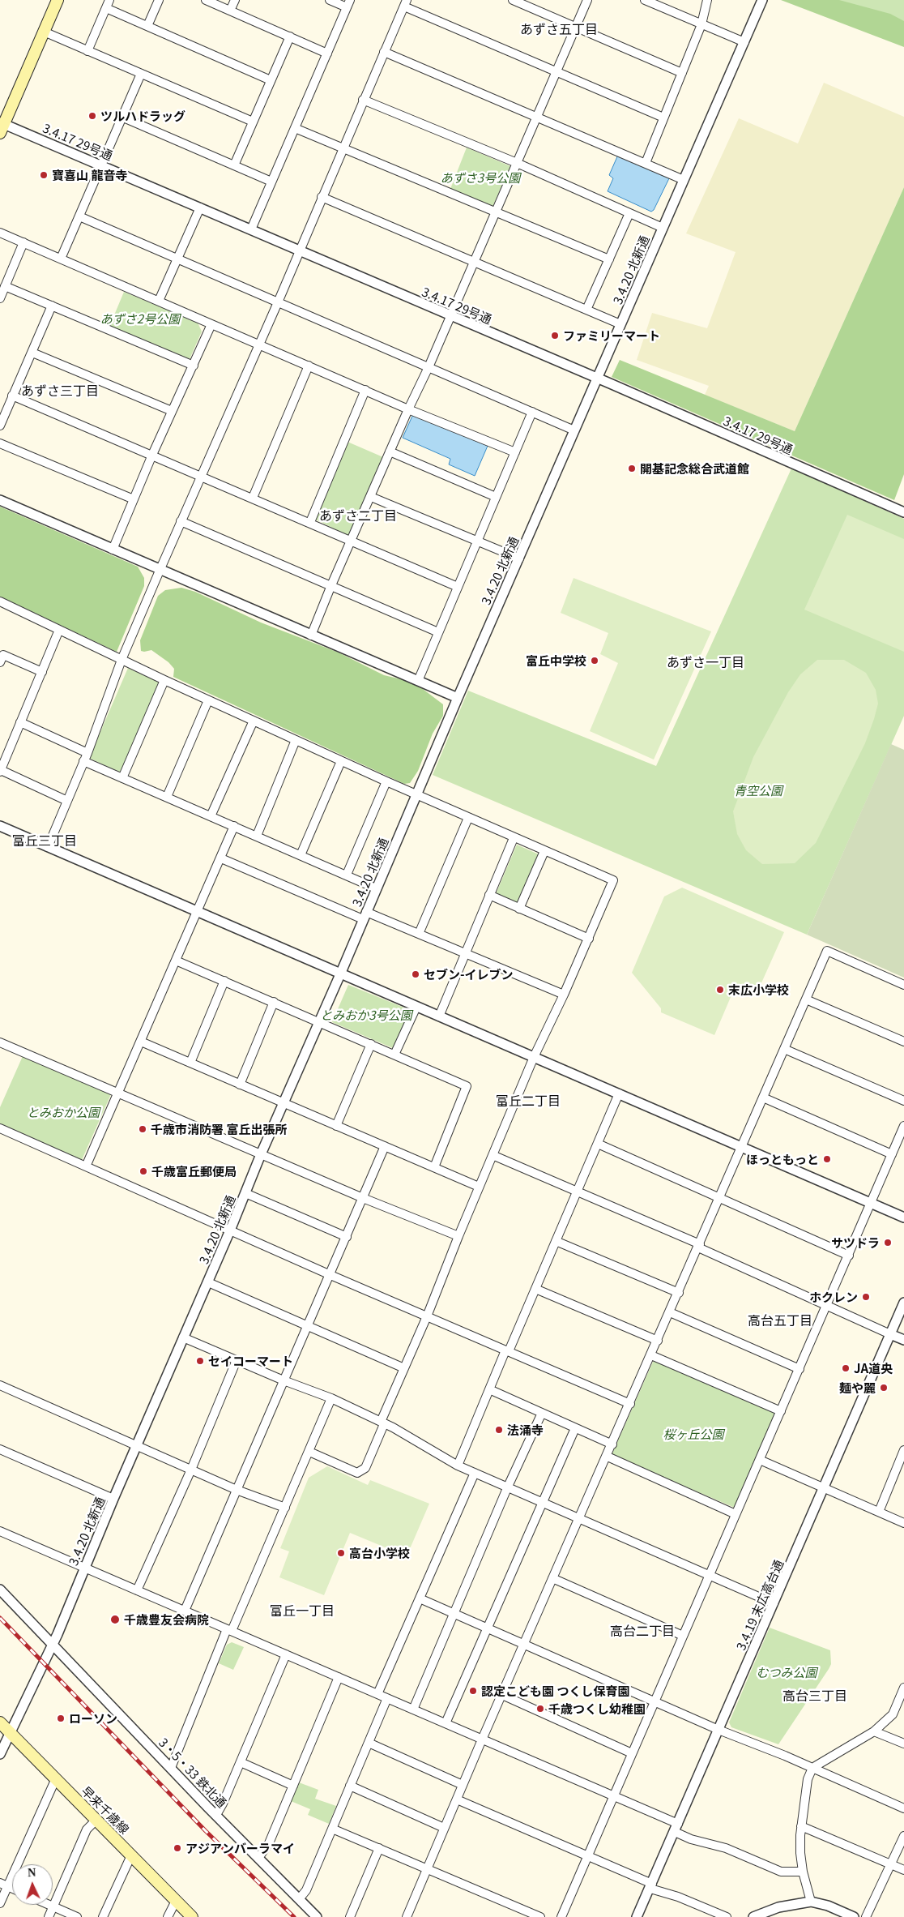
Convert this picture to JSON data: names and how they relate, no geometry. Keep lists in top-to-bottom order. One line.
{"streets":{"main road":["早来千歳線"],"street":["3.4.17 29号通","3.4.20 北新通","3.4.19 末広高台通","3・5・33 鉄北通"]},"crossings":[["3.4.17 29号通","3.4.20 北新通"],["3.4.20 北新通","3・5・33 鉄北通"],["3.4.20 北新通","早来千歳線"]],"districts":["あずさ五丁目","あずさ三丁目","あずさ二丁目","あずさ一丁目","富丘三丁目","富丘二丁目","高台五丁目","富丘一丁目","高台二丁目","高台三丁目"],"parks":["あずさ3号公園","あずさ2号公園","青空公園","とみおか3号公園","とみおか公園","桜ヶ丘公園","むつみ公園"],"places":["ツルハドラッグ","寶喜山 龍音寺","ファミリーマート","開基記念総合武道館","富丘中学校","セブン-イレブン","末広小学校","千歳市消防署 富丘出張所","ほっともっと","千歳富丘郵便局","サツドラ","ホクレン","セイコーマート","JA道央","麺や麗","法涌寺","高台小学校","千歳豊友会病院","認定こども園 つくし保育園","千歳つくし幼稚園","ローソン","アジアンバーラマイ"],"north":"top"}
